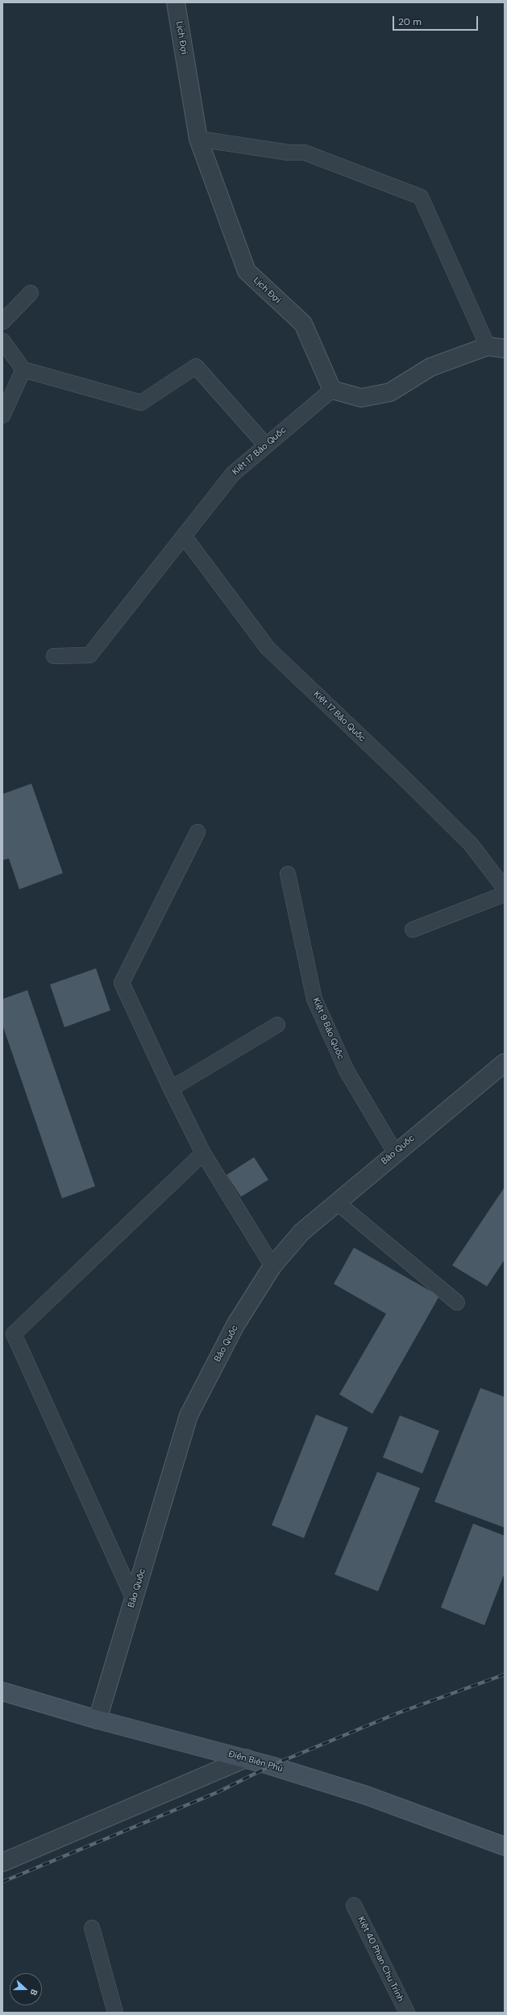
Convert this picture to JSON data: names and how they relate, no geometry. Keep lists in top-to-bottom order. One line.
{"streets":{"main road":["Điện Biên Phủ"],"street":["Lịch Đợi","Bảo Quốc"],"lane":["Kiệt 17 Bảo Quốc","Kiệt 9 Bảo Quốc","Kiệt 40 Phan Chu Trinh"]},"crossings":[["Lịch Đợi","Kiệt 17 Bảo Quốc"],["Kiệt 9 Bảo Quốc","Bảo Quốc"],["Bảo Quốc","Điện Biên Phủ"]],"scale_bar":"20 m","north":"right"}
